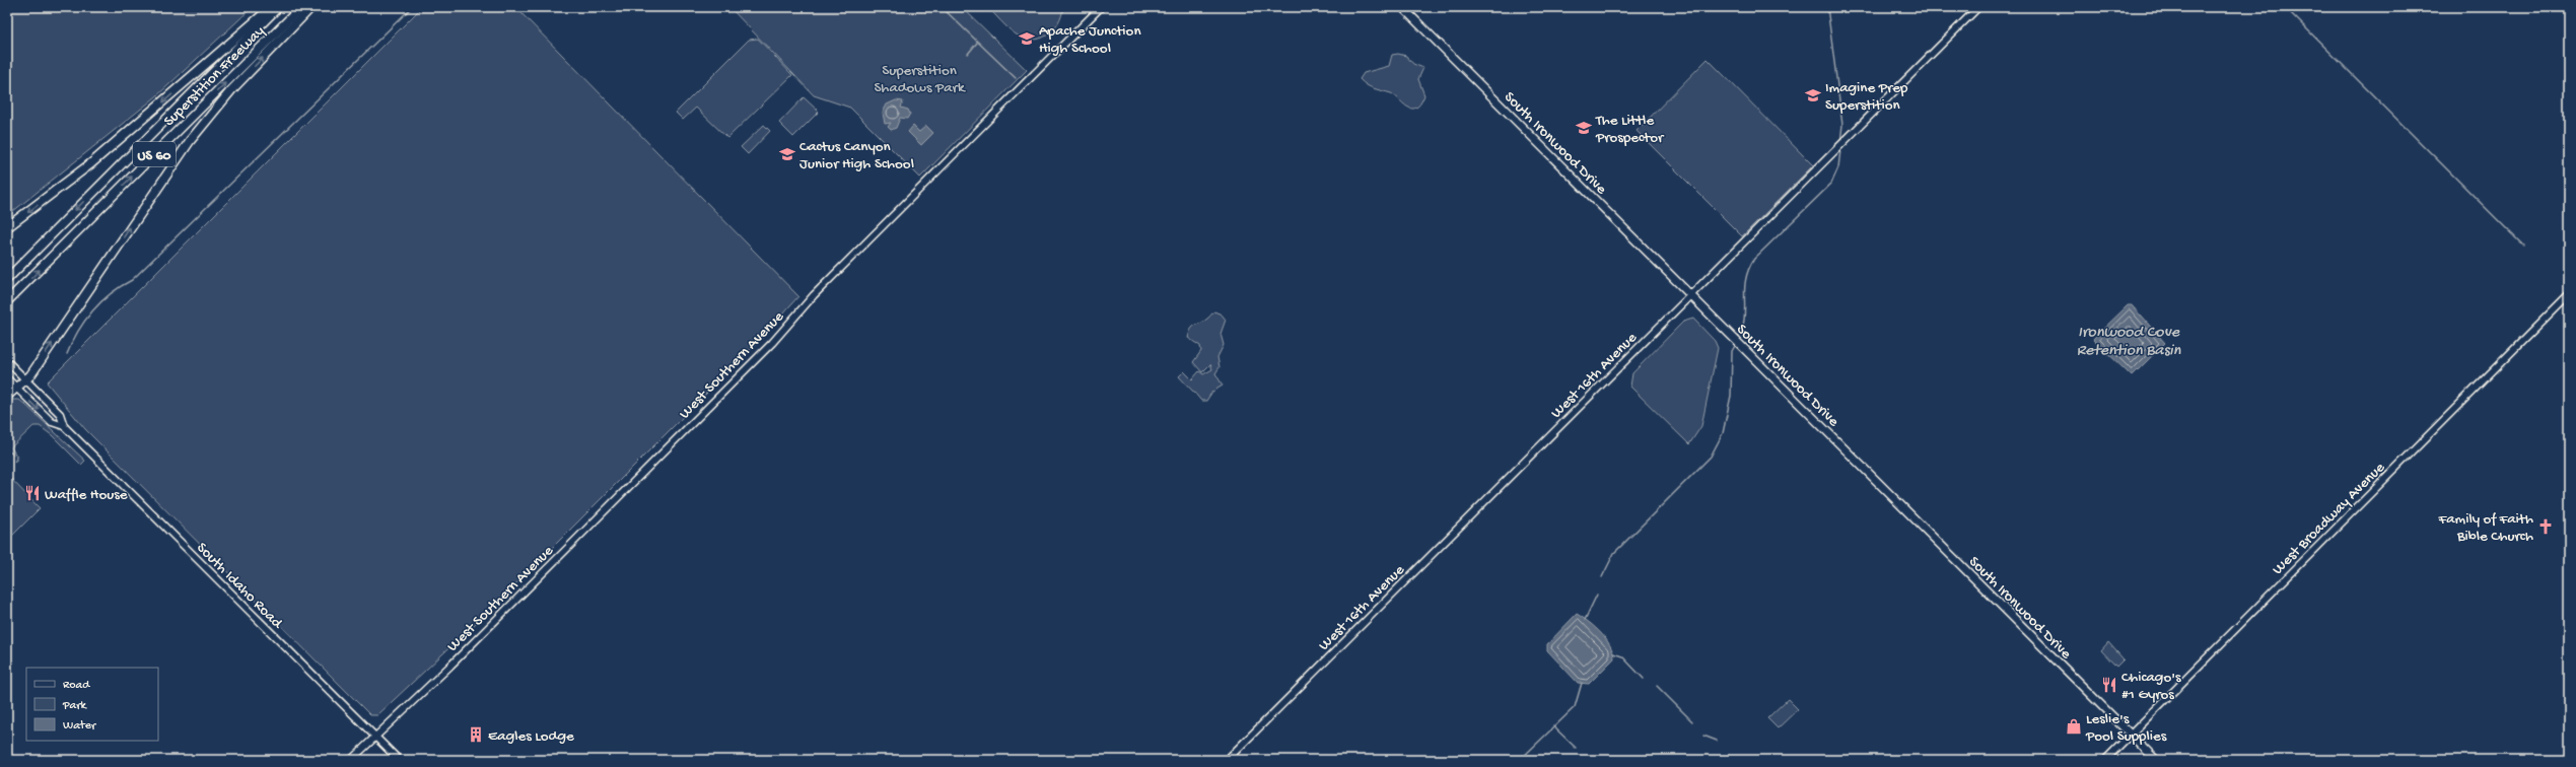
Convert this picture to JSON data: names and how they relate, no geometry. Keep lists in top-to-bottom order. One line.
{"streets":{"highway":["Superstition Freeway","US 60"],"main road":["South Ironwood Drive","West Southern Avenue","West 16th Avenue","West Broadway Avenue","South Idaho Road"]},"crossings":[["South Ironwood Drive","West 16th Avenue"],["South Ironwood Drive","West Broadway Avenue"],["West Southern Avenue","South Idaho Road"]],"water":["Ironwood Cove Retention Basin"],"parks":["Superstition Shadows Park"],"places":{"school or university":["Apache Junction High School","Imagine Prep Superstition","The Little Prospector","Cactus Canyon Junior High School"],"restaurant":["Waffle House","Chicago's #1 Gyros"],"church":["Family of Faith Bible Church"],"shop":["Leslie's Pool Supplies"],"building":["Eagles Lodge"]},"legend":["Road","Park","Water"]}
